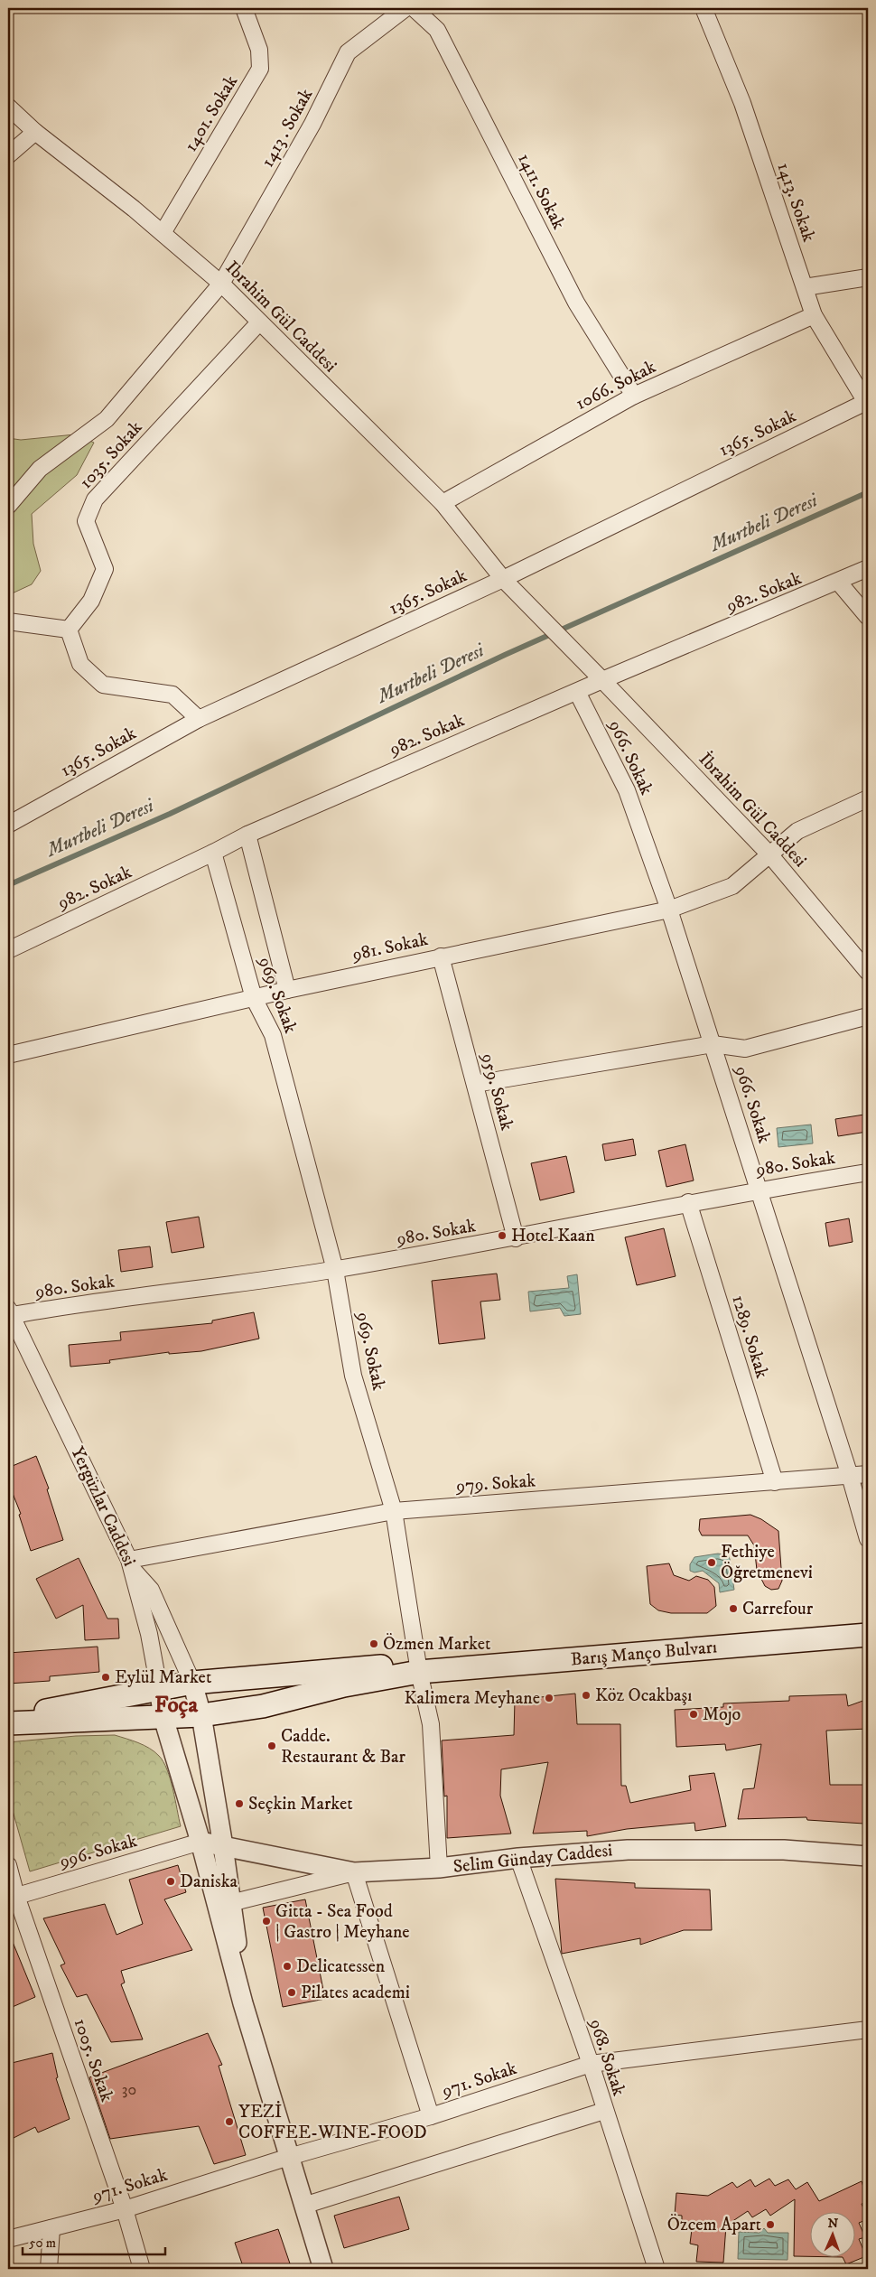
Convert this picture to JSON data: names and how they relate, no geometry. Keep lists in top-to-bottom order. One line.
{"streets":{"main road":["Barış Manço Bulvarı"],"street":["1401. Sokak","1413 . Sokak","1411. Sokak","1413. Sokak","Ibrahim Gül Caddesi","1066. Sokak","1365. Sokak","1035. Sokak","982. Sokak","966. Sokak","İbrahim Gül Caddesi","981. Sokak","969. Sokak","959. Sokak","980. Sokak","1289. Sokak","979. Sokak","Yergüzlar Caddesi","996. Sokak","Selim Günday Caddesi","968. Sokak","1005. Sokak","971. Sokak"]},"crossings":[["1401. Sokak","Ibrahim Gül Caddesi"],["1413 . Sokak","Ibrahim Gül Caddesi"],["1411. Sokak","1066. Sokak"],["1413. Sokak","1066. Sokak"],["1413. Sokak","1365. Sokak"],["Ibrahim Gül Caddesi","1066. Sokak"],["Ibrahim Gül Caddesi","1365. Sokak"],["Ibrahim Gül Caddesi","1035. Sokak"],["Ibrahim Gül Caddesi","İbrahim Gül Caddesi"],["1365. Sokak","İbrahim Gül Caddesi"],["982. Sokak","966. Sokak"],["982. Sokak","İbrahim Gül Caddesi"],["982. Sokak","969. Sokak"],["966. Sokak","981. Sokak"],["966. Sokak","980. Sokak"],["966. Sokak","979. Sokak"],["İbrahim Gül Caddesi","981. Sokak"],["981. Sokak","969. Sokak"],["981. Sokak","959. Sokak"],["969. Sokak","980. Sokak"],["969. Sokak","979. Sokak"],["969. Sokak","Barış Manço Bulvarı"],["969. Sokak","Selim Günday Caddesi"],["959. Sokak","980. Sokak"],["980. Sokak","1289. Sokak"],["980. Sokak","Yergüzlar Caddesi"],["1289. Sokak","979. Sokak"],["979. Sokak","Yergüzlar Caddesi"],["Yergüzlar Caddesi","Barış Manço Bulvarı"],["Yergüzlar Caddesi","996. Sokak"],["Yergüzlar Caddesi","Selim Günday Caddesi"],["Yergüzlar Caddesi","971. Sokak"],["996. Sokak","Selim Günday Caddesi"],["996. Sokak","1005. Sokak"],["Selim Günday Caddesi","968. Sokak"],["968. Sokak","971. Sokak"],["1005. Sokak","971. Sokak"]],"districts":["Foça"],"water":["Murtbeli Deresi"],"places":["Hotel Kaan","Fethiye Öğretmenevi","Carrefour","Özmen Market","Eylül Market","Köz Ocakbaşı","Kalimera Meyhane","Mojo","Cadde. Restaurant & Bar","Seçkin Market","Daniska","Gitta - Sea Food | Gastro | Meyhane","Delicatessen","Pilates academi","YEZİ COFFEE-WINE-FOOD","Özcem Apart"],"house_numbers":["30"],"scale_bar":"50 m","north":"top"}
